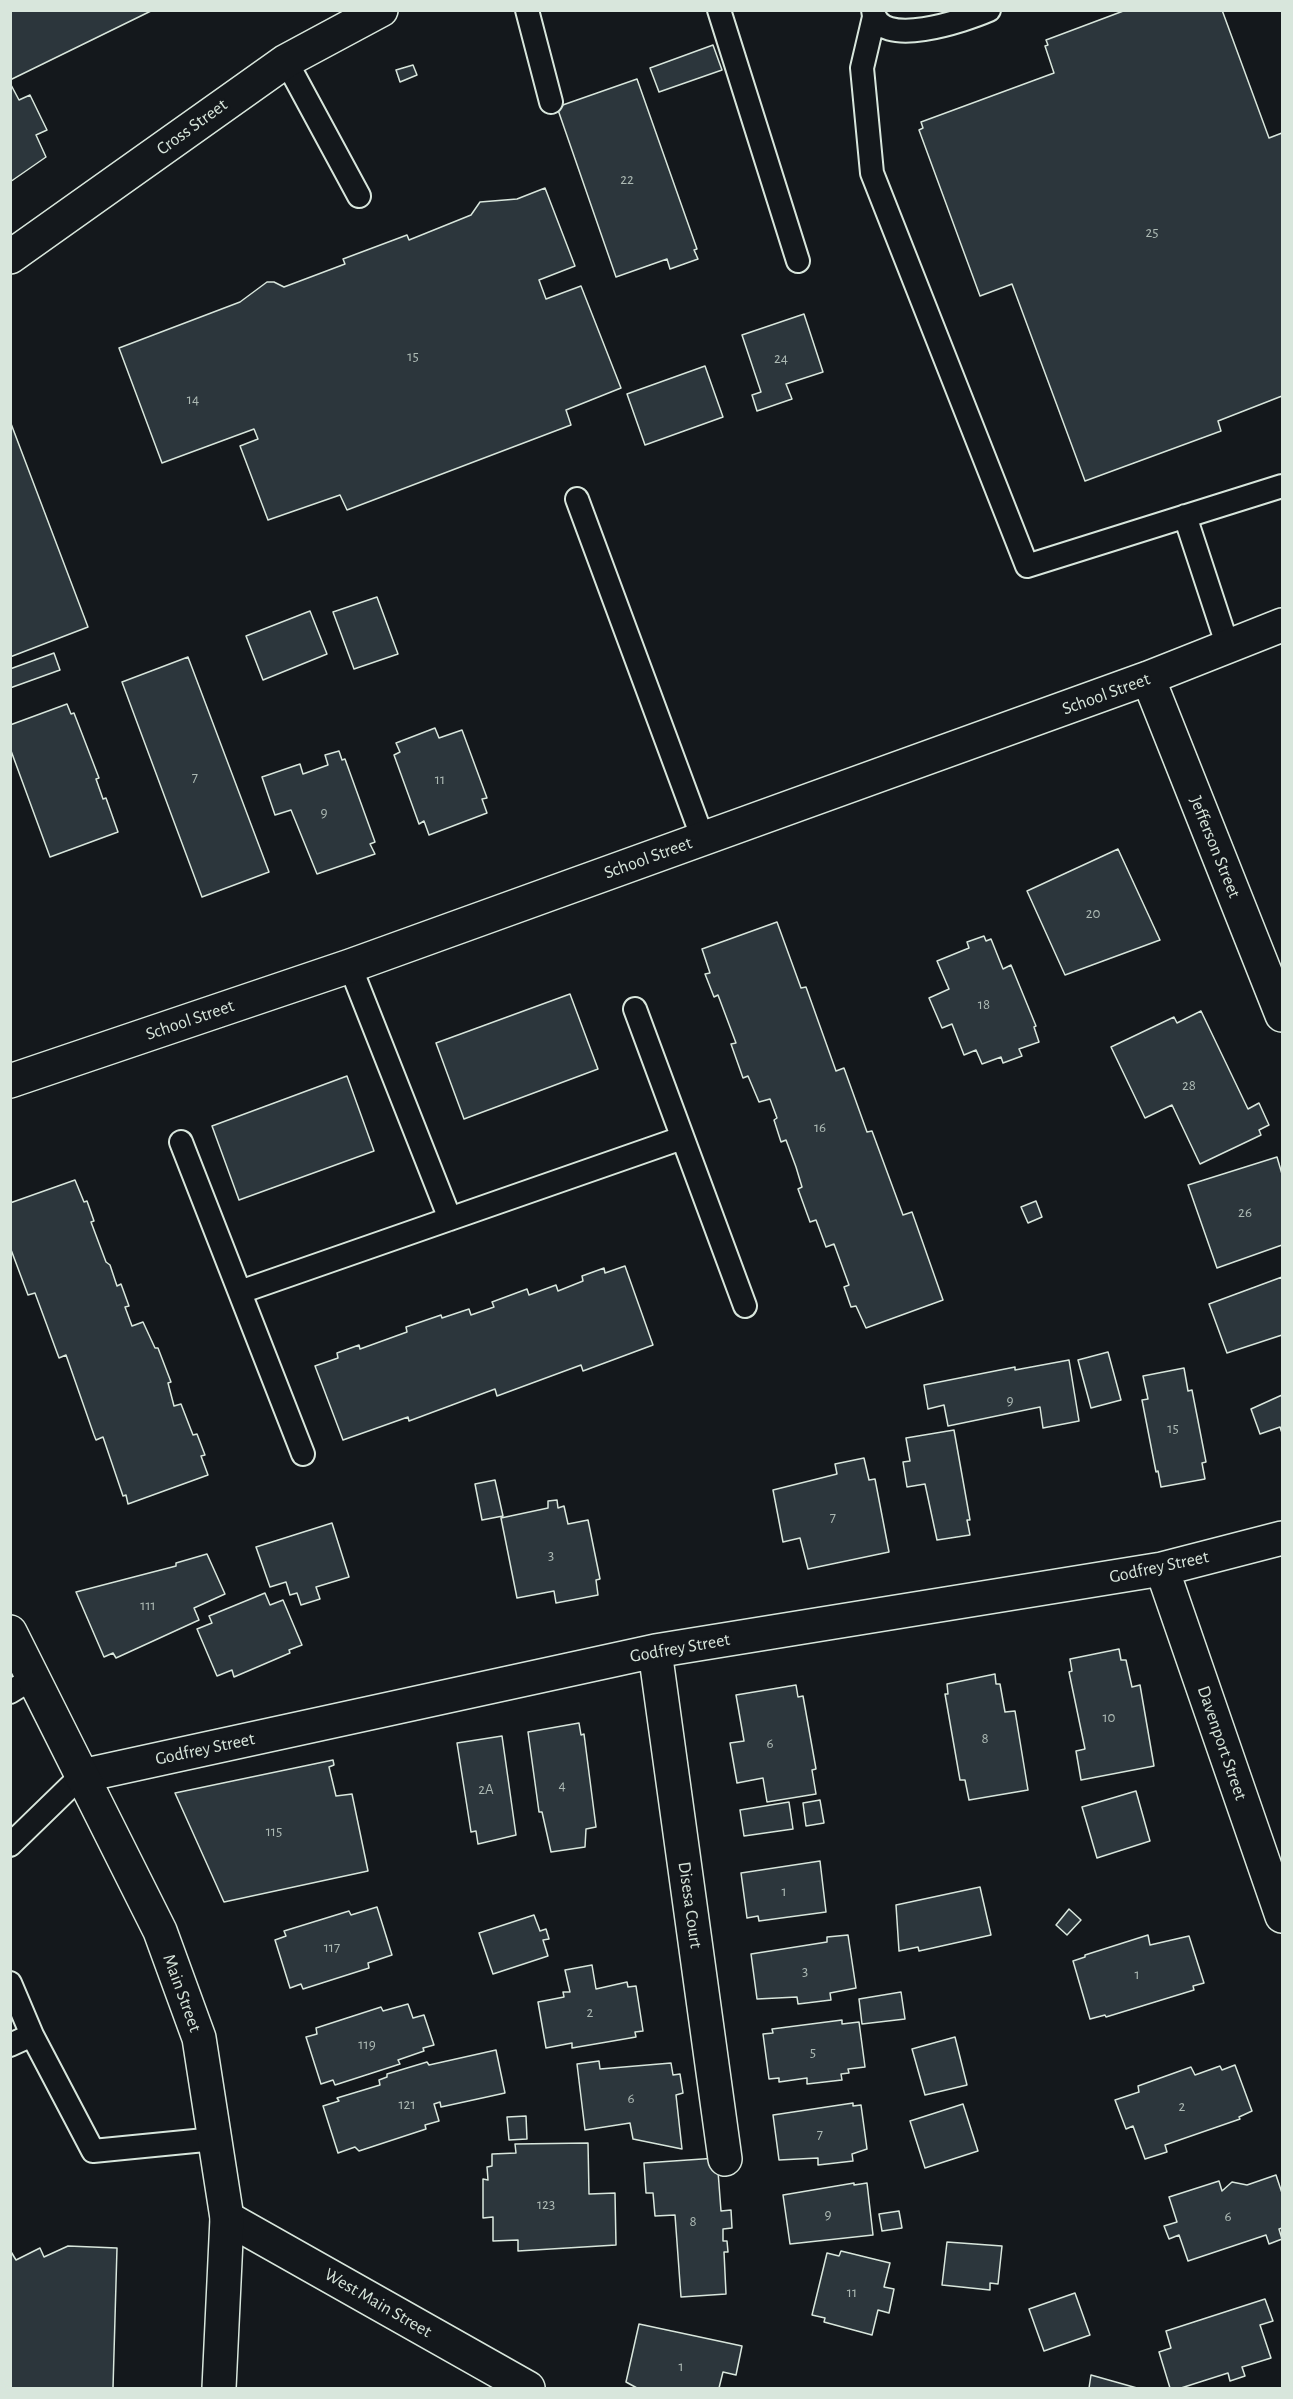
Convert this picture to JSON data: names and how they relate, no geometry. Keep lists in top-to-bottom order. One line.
{"streets":{"street":["Cross Street","School Street","Jefferson Street","Godfrey Street","Davenport Street","Disesa Court","Main Street","West Main Street"]},"crossings":[["School Street","Jefferson Street"],["Godfrey Street","Davenport Street"],["Godfrey Street","Disesa Court"],["Godfrey Street","Main Street"],["Main Street","West Main Street"]],"house_numbers":["22","25","15","24","14","7","11","9","20","18","28","16","26","9","15","7","3","111","10","8","6","4","2A","115","1","117","3","1","2","119","5","6","121","2","7","123","9","6","8","11","1"]}
